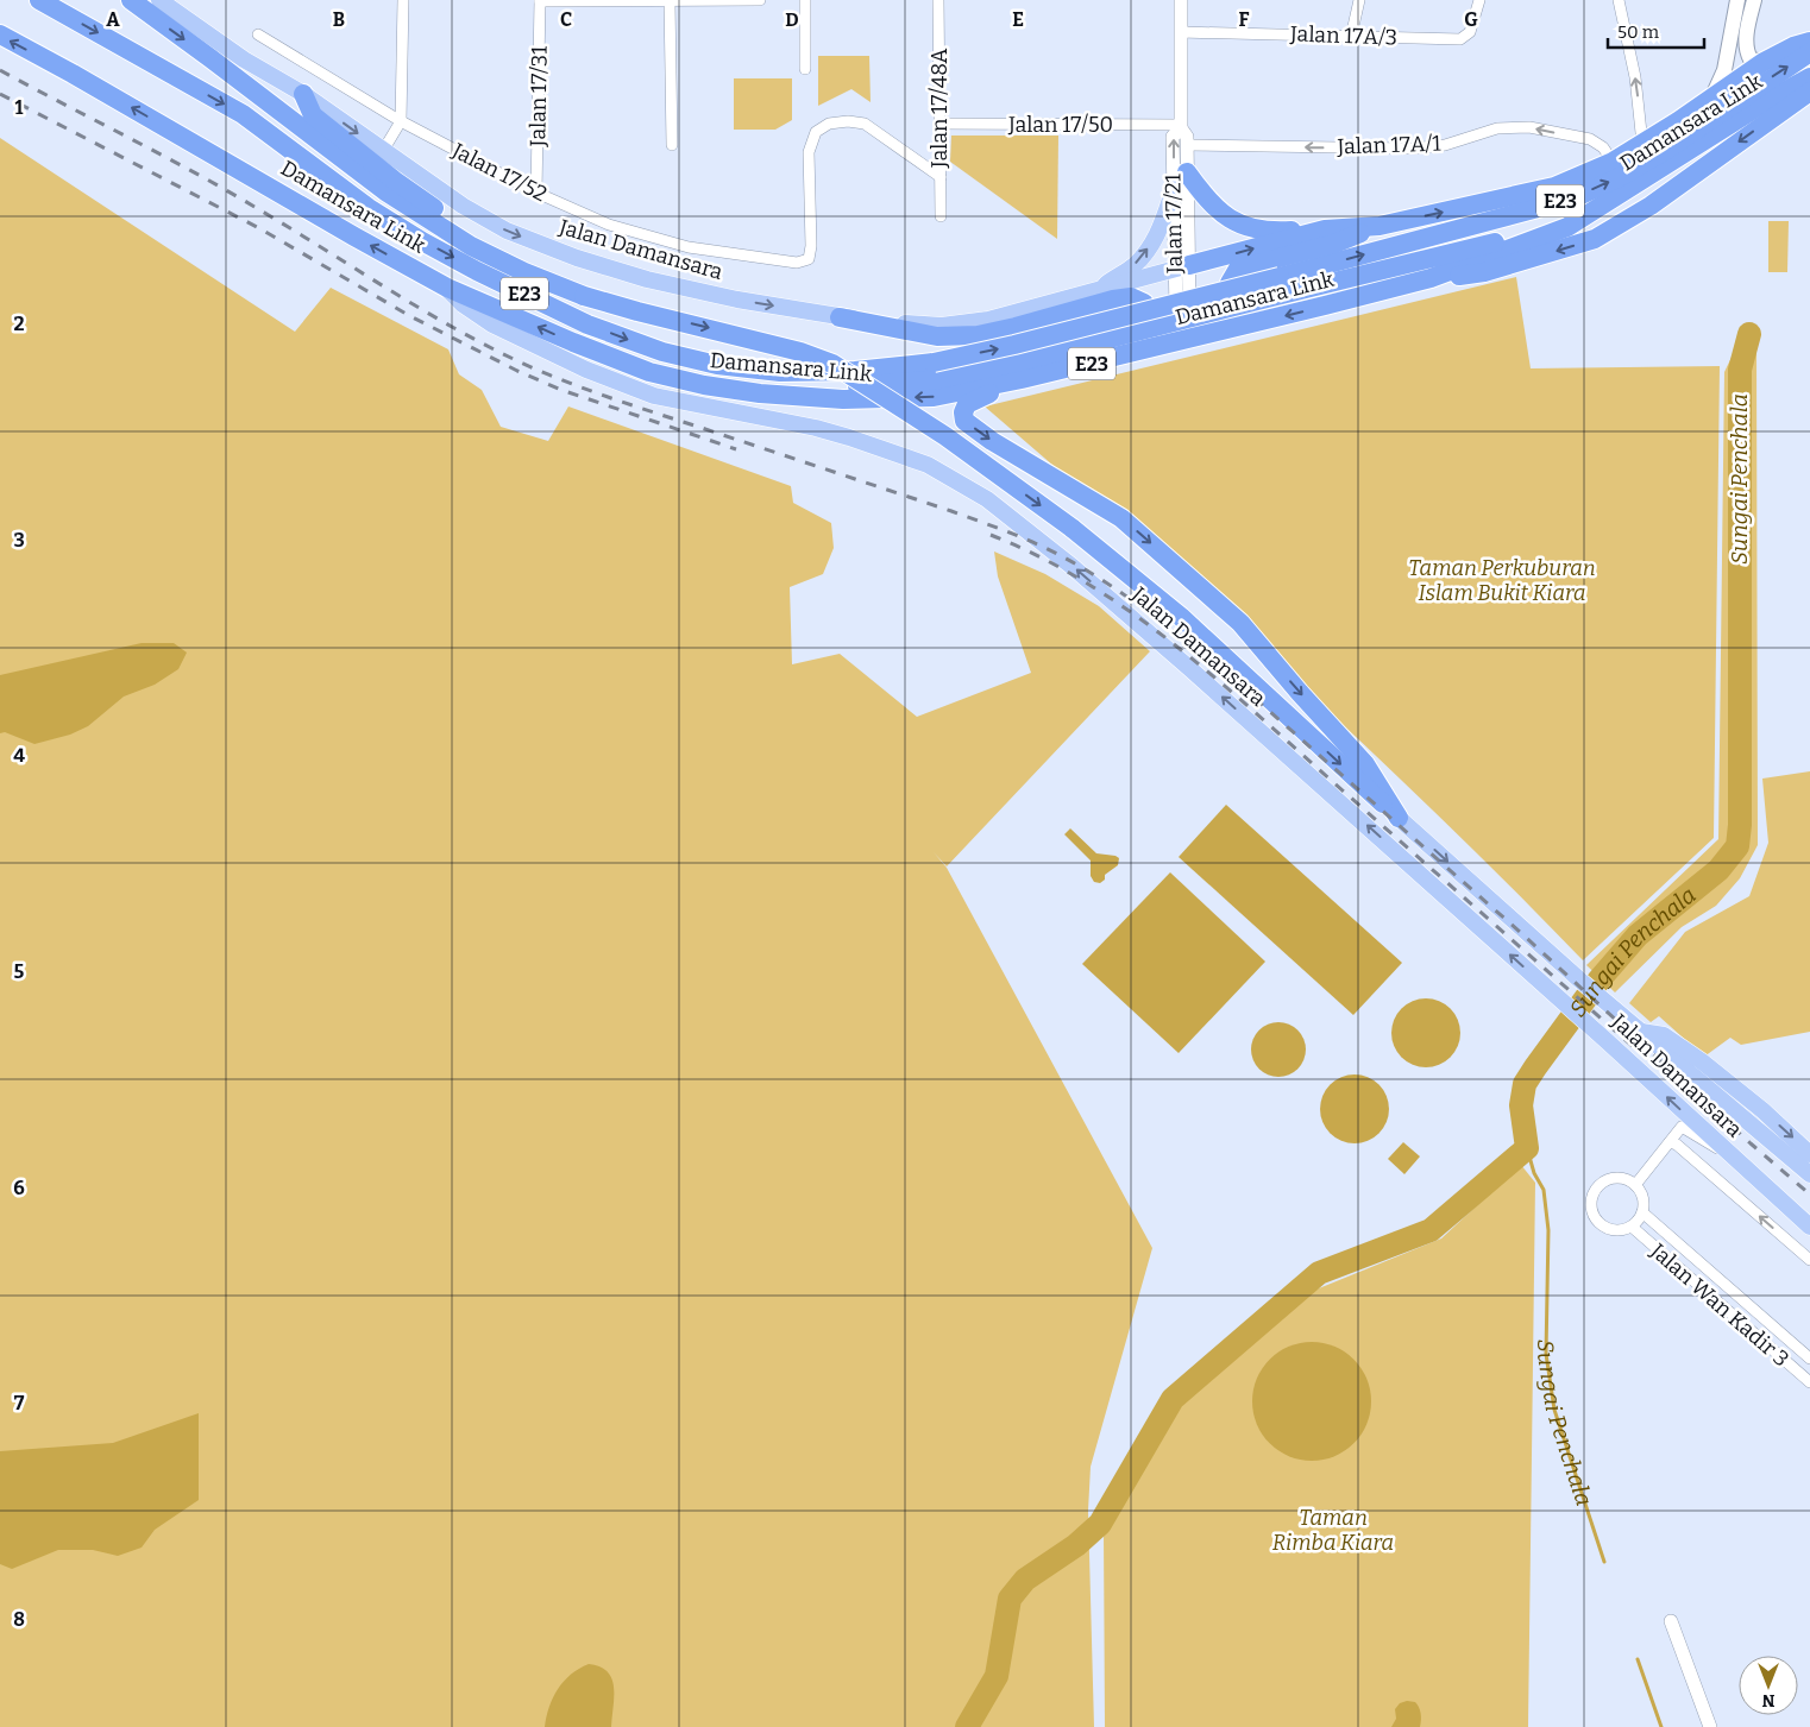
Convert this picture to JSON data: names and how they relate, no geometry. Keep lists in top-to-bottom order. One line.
{"streets":{"highway":["Damansara Link","E23"],"main road":["Jalan Damansara"],"street":["Jalan 17A/3","Jalan 17/31","Jalan 17/48A","Jalan 17/50","Jalan 17A/1","Jalan 17/52","Jalan 17/21","Jalan Wan Kadir 3"]},"crossings":[["Jalan 17A/3","Jalan 17/21"],["Jalan 17/31","Jalan 17/52"],["Jalan 17/48A","Jalan 17/50"],["Jalan 17/48A","Jalan 17/52"],["Damansara Link","Jalan Damansara"],["Jalan 17/50","Jalan 17/21"],["Jalan 17A/1","Jalan 17/21"],["Jalan 17/21","Jalan Damansara"]],"one_way":["Jalan 17A/1"],"water":["Sungai Penchala"],"parks":["Taman Perkuburan Islam Bukit Kiara","Taman Rimba Kiara"],"scale_bar":"50 m","north":"bottom","grid":{"columns":["A","B","C","D","E","F","G"],"rows":["1","2","3","4","5","6","7","8"]}}
